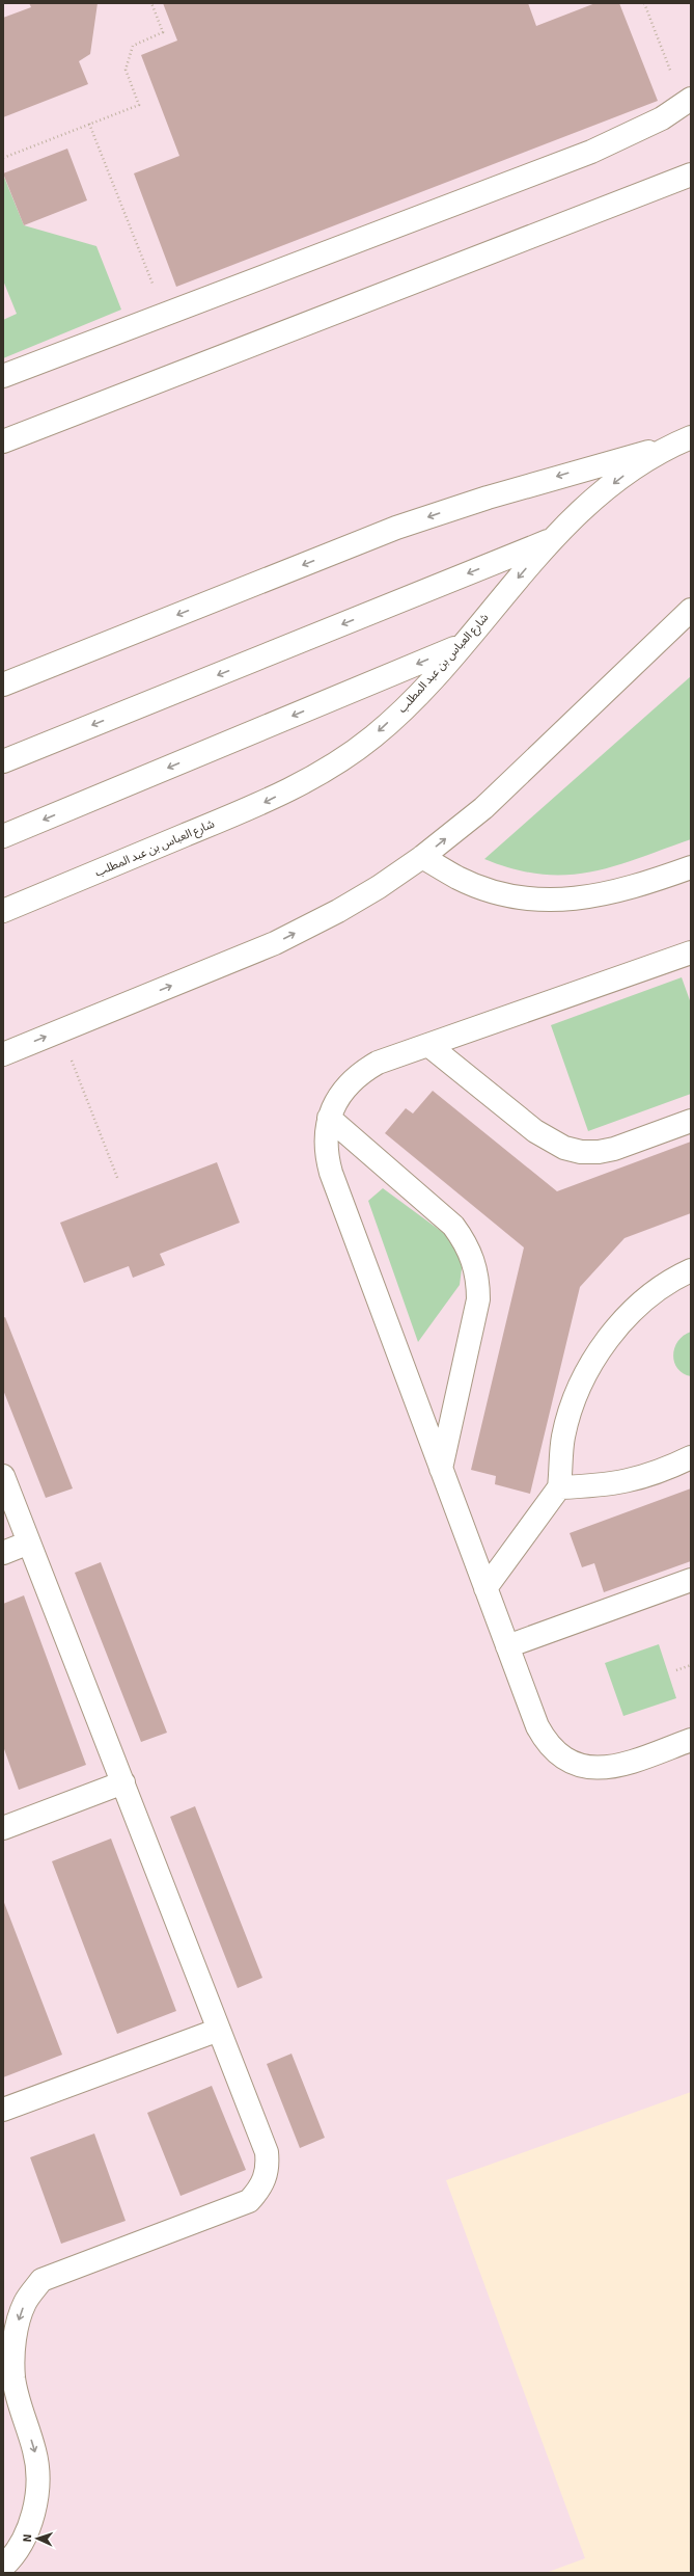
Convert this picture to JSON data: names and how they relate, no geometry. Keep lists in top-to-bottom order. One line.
{"streets":{"lane":["شارع العباس بن عبد المطلب"]},"north":"left"}
